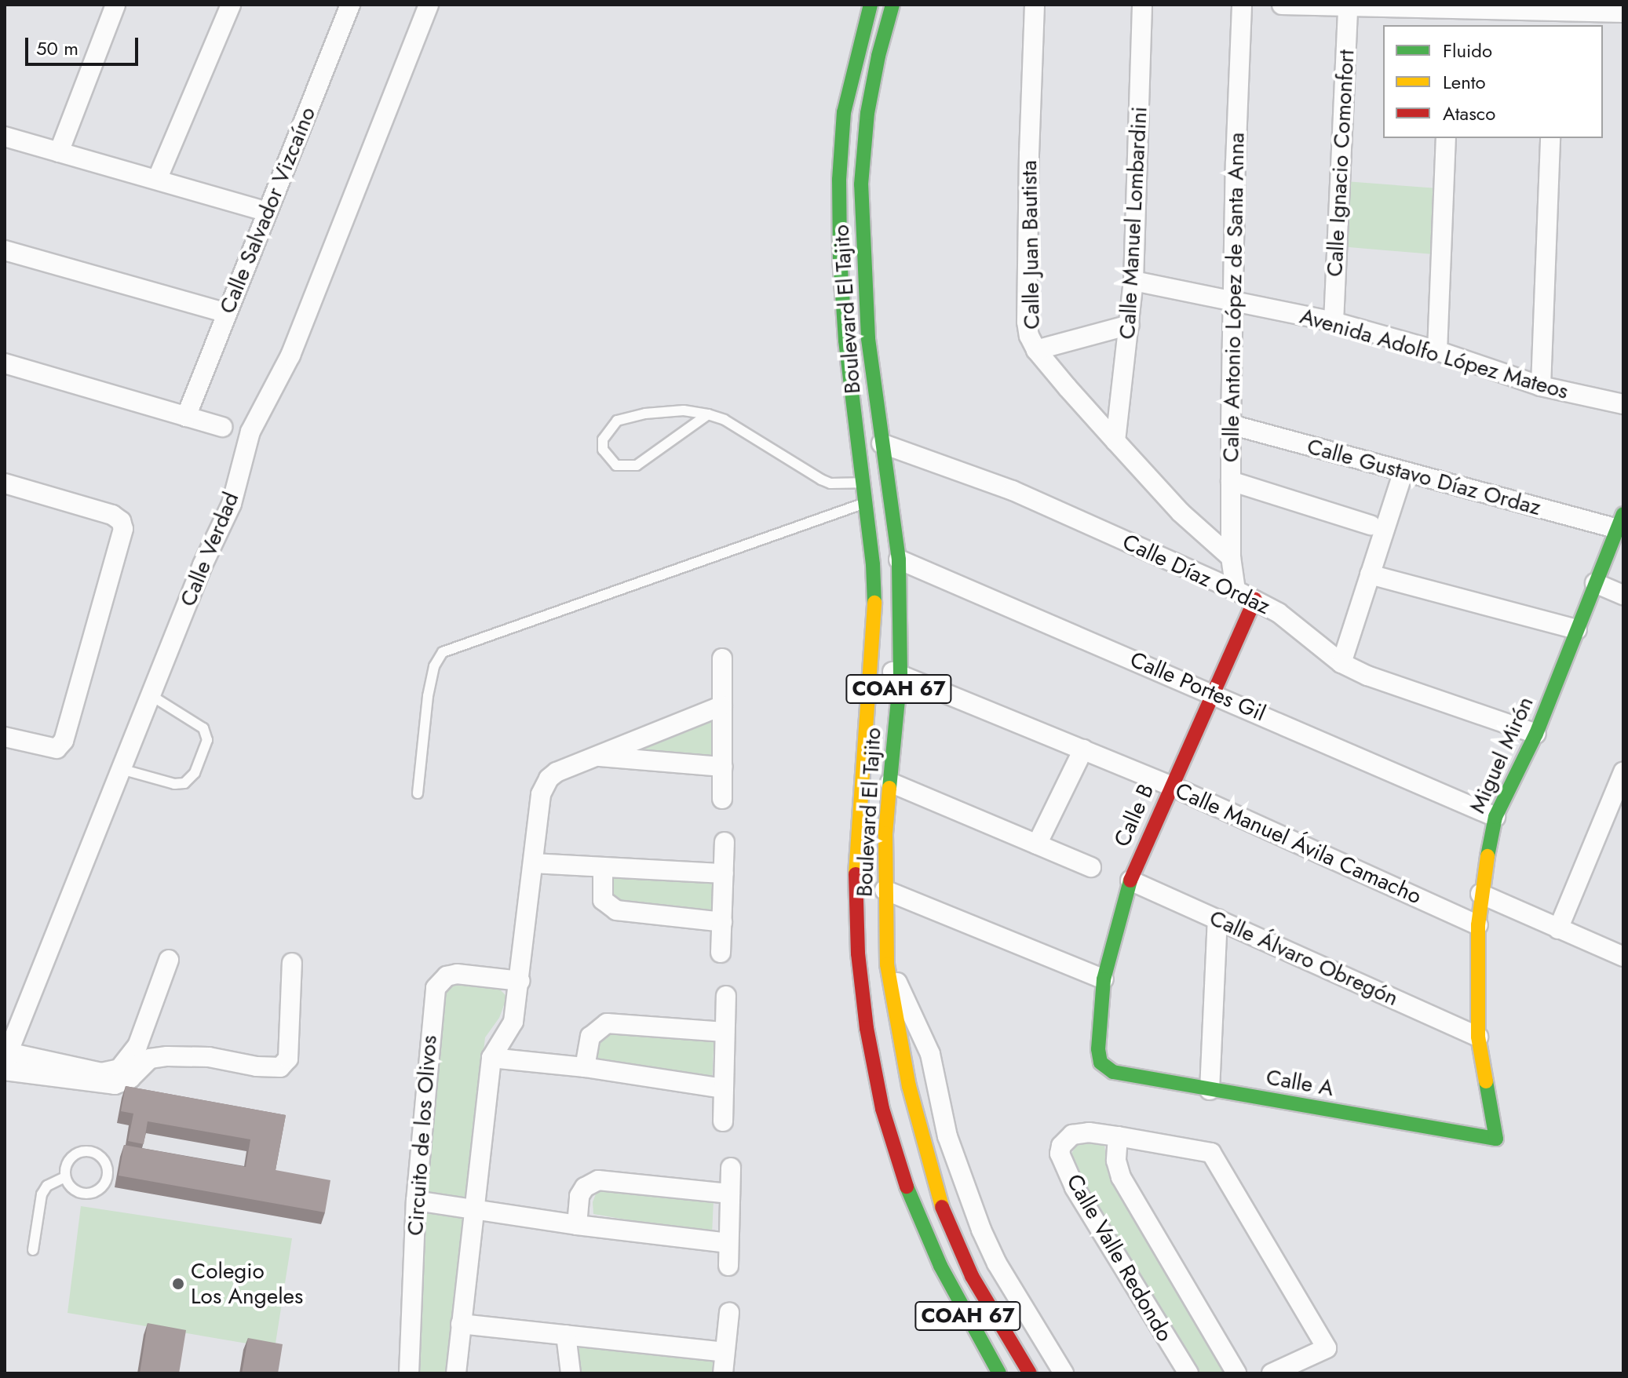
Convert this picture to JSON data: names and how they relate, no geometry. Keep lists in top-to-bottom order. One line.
{"streets":{"main road":["Boulevard El Tajito","COAH 67","Miguel Mirón","Calle B","Calle A"],"street":["Calle Ignacio Comonfort","Calle Salvador Vizcaíno","Calle Manuel Lombardini","Calle Juan Bautista","Calle Antonio López de Santa Anna","Avenida Adolfo López Mateos","Calle Gustavo Díaz Ordaz","Calle Verdad","Calle Díaz Ordaz","Calle Portes Gil","Calle Manuel Ávila Camacho","Calle Álvaro Obregón","Circuito de los Olivos","Calle Valle Redondo"]},"crossings":[["Calle Ignacio Comonfort","Avenida Adolfo López Mateos"],["Calle Manuel Lombardini","Calle Juan Bautista"],["Calle Manuel Lombardini","Avenida Adolfo López Mateos"],["Calle Juan Bautista","Calle Antonio López de Santa Anna"],["Calle Antonio López de Santa Anna","Avenida Adolfo López Mateos"],["Calle Antonio López de Santa Anna","Calle Gustavo Díaz Ordaz"],["Calle Antonio López de Santa Anna","Calle Díaz Ordaz"],["Boulevard El Tajito","Calle Díaz Ordaz"],["Boulevard El Tajito","Calle Portes Gil"],["Boulevard El Tajito","Calle Manuel Ávila Camacho"],["Calle Gustavo Díaz Ordaz","Miguel Mirón"],["Calle Díaz Ordaz","Miguel Mirón"],["Calle Díaz Ordaz","Calle B"],["Calle Portes Gil","Miguel Mirón"],["Calle Portes Gil","Calle B"],["Miguel Mirón","Calle Manuel Ávila Camacho"],["Miguel Mirón","Calle Álvaro Obregón"],["Miguel Mirón","Calle A"],["Calle B","Calle Manuel Ávila Camacho"],["Calle B","Calle Álvaro Obregón"],["Calle B","Calle A"]],"places":["Colegio Los Angeles"],"legend":["Fluido","Lento","Atasco"],"scale_bar":"50 m"}
